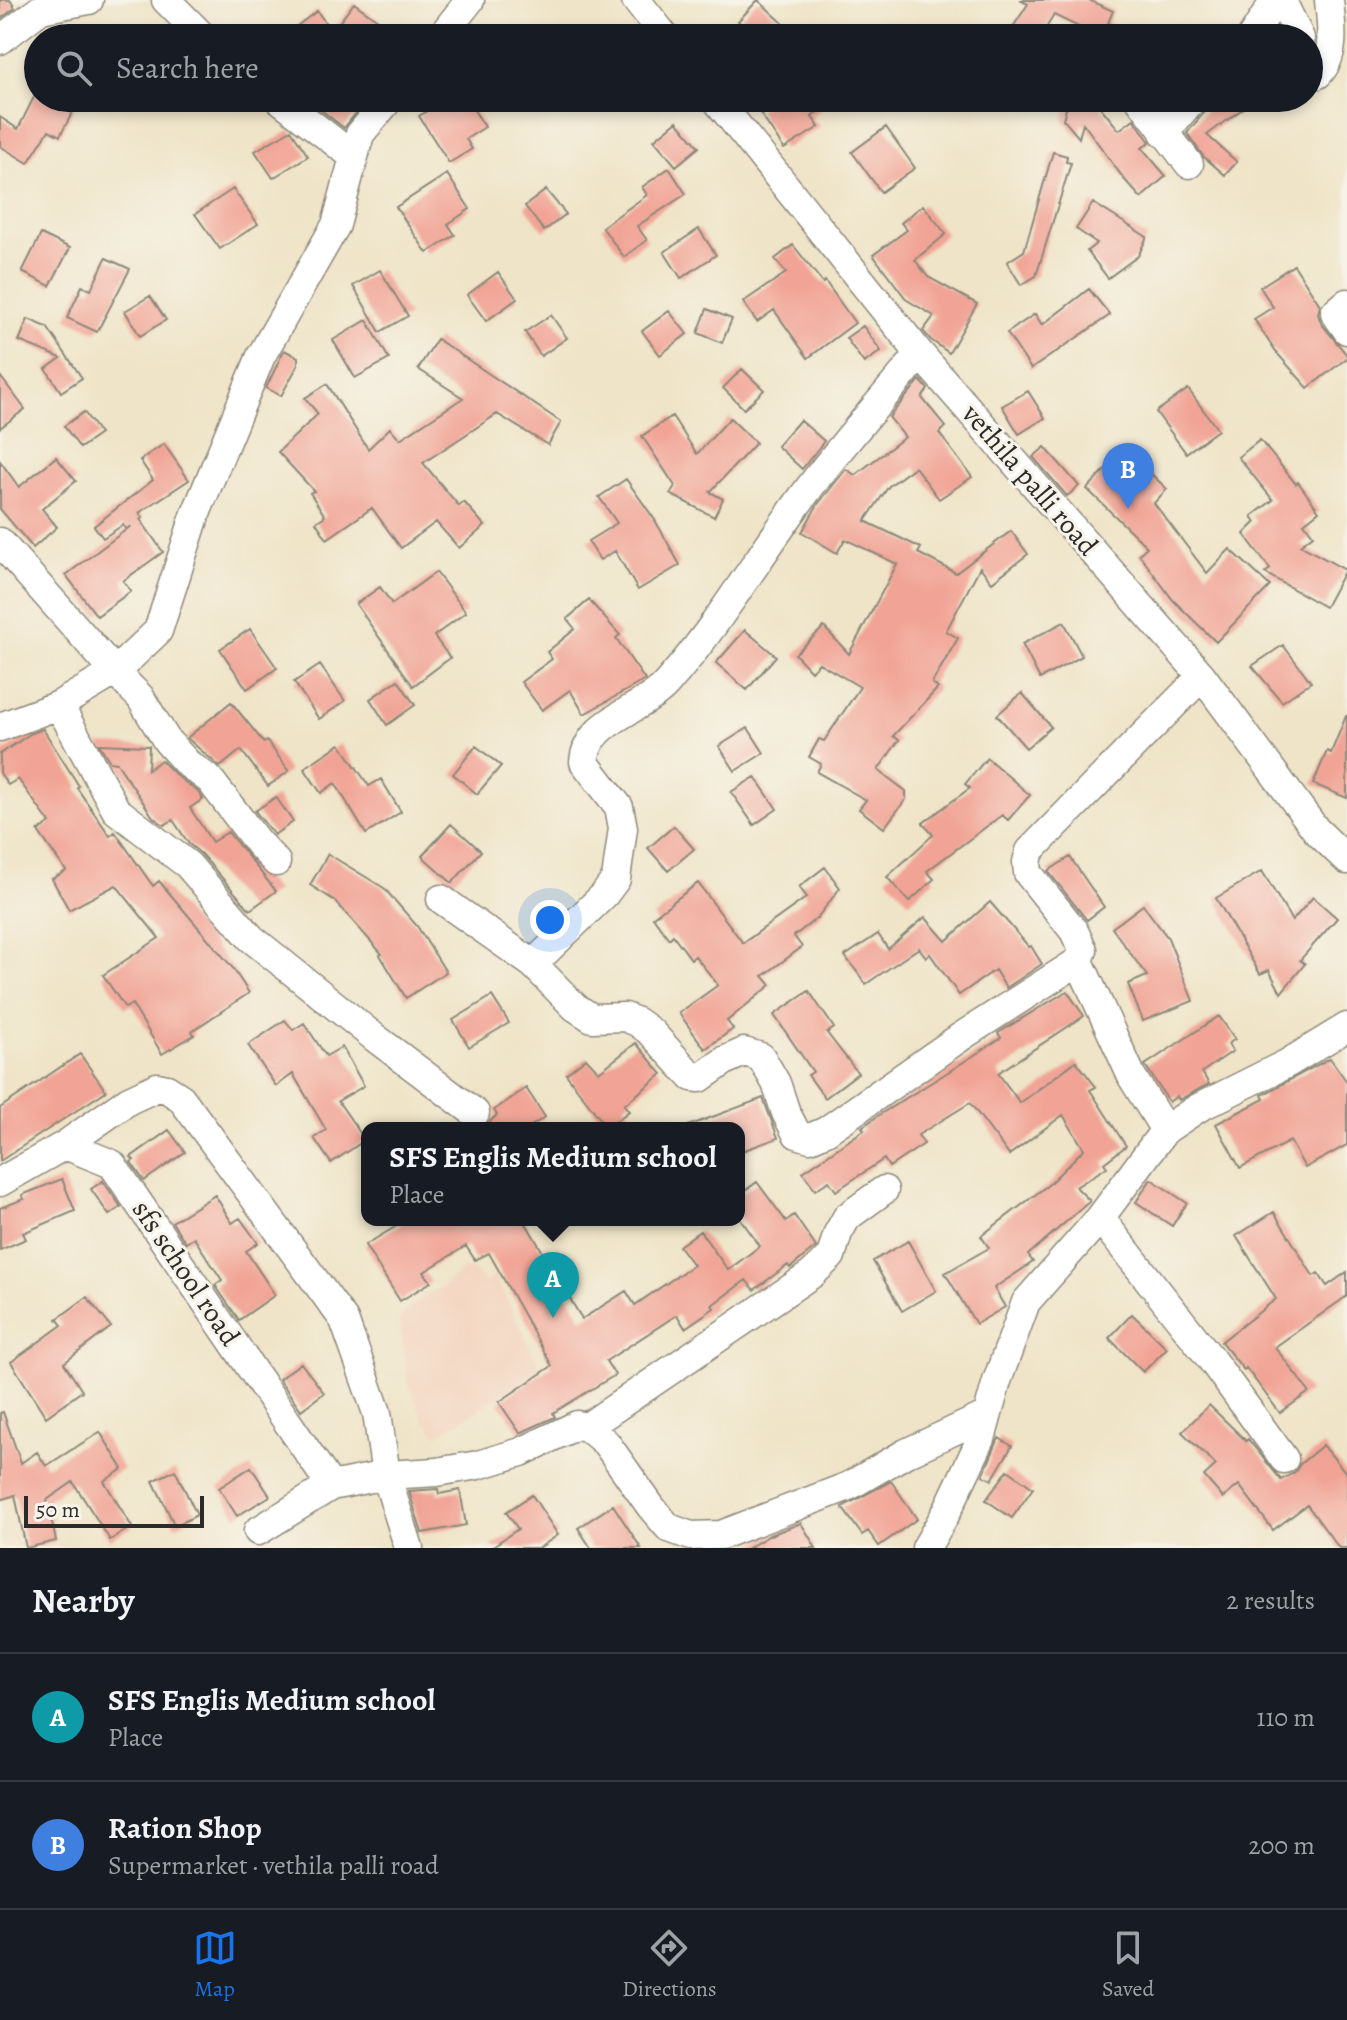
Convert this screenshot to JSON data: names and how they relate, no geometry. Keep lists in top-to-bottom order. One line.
{"streets":{"street":["vethila palli road","sfs school road"]},"scale_bar":"50 m","page":{"search":"Search here","pins":["B","A"],"popup":["SFS Englis Medium school","Place"],"scale":"50 m","heading":["Nearby","2 results"],"list":[{"mark":"A","name":"SFS Englis Medium school","note":"Place","value":"110 m"},{"mark":"B","name":"Ration Shop","note":"Supermarket · vethila palli road","value":"200 m"}],"nav":["Map","Directions","Saved"]}}
